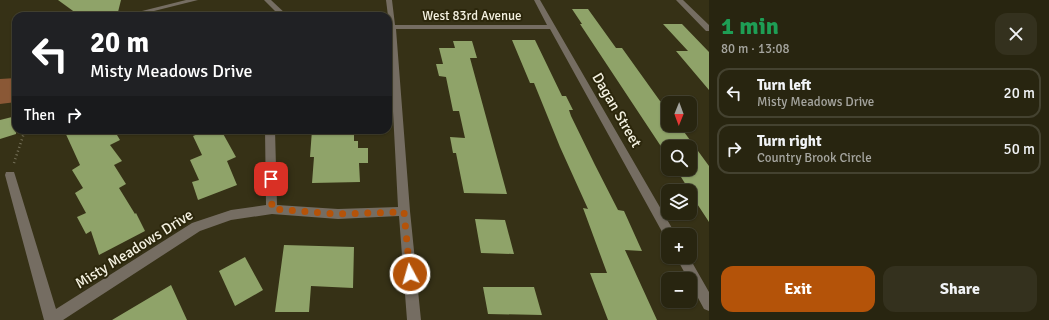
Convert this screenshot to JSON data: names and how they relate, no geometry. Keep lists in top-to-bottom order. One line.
{"streets":{"street":["West 83rd Avenue","Dagan Street","Misty Meadows Drive"]},"crossings":[["West 83rd Avenue","Dagan Street"]],"north":"bottom","page":{"heading":["1 min","80 m · 13:08"],"turn":["20 m","Misty Meadows Drive"],"list":[{"name":"Turn left","note":"Misty Meadows Drive","value":"20 m"},{"name":"Turn right","note":"Country Brook Circle","value":"50 m"}],"map_buttons":["+","−"],"then":"Then","buttons":["Exit","Share"]}}
